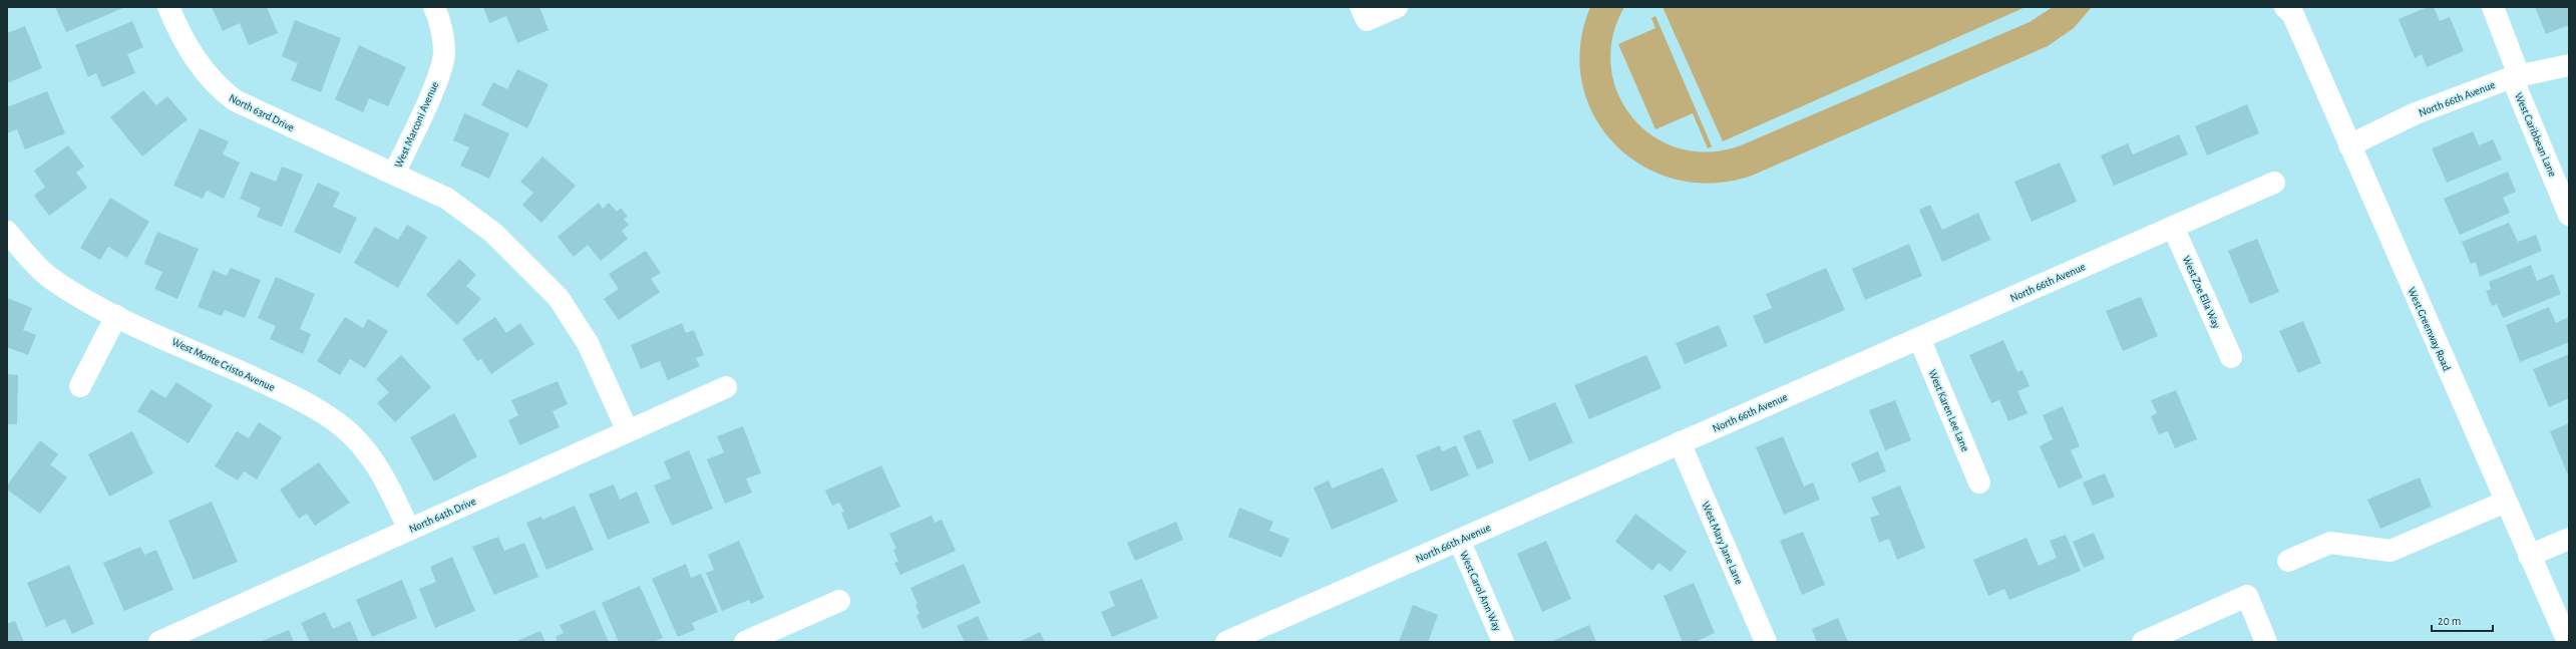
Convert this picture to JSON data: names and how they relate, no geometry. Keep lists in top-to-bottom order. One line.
{"streets":{"street":["North 66th Avenue","North 63rd Drive","West Marconi Avenue","West Caribbean Lane","West Zoe Ella Way","West Greenway Road","West Monte Cristo Avenue","West Karen Lee Lane","North 64th Drive","West Mary Jane Lane","West Carol Ann Way"]},"crossings":[["North 66th Avenue","West Caribbean Lane"],["North 66th Avenue","West Zoe Ella Way"],["North 66th Avenue","West Greenway Road"],["North 66th Avenue","West Karen Lee Lane"],["North 66th Avenue","West Mary Jane Lane"],["North 66th Avenue","West Carol Ann Way"],["North 63rd Drive","West Marconi Avenue"],["West Marconi Avenue","North 64th Drive"],["West Monte Cristo Avenue","North 64th Drive"]],"scale_bar":"20 m"}
